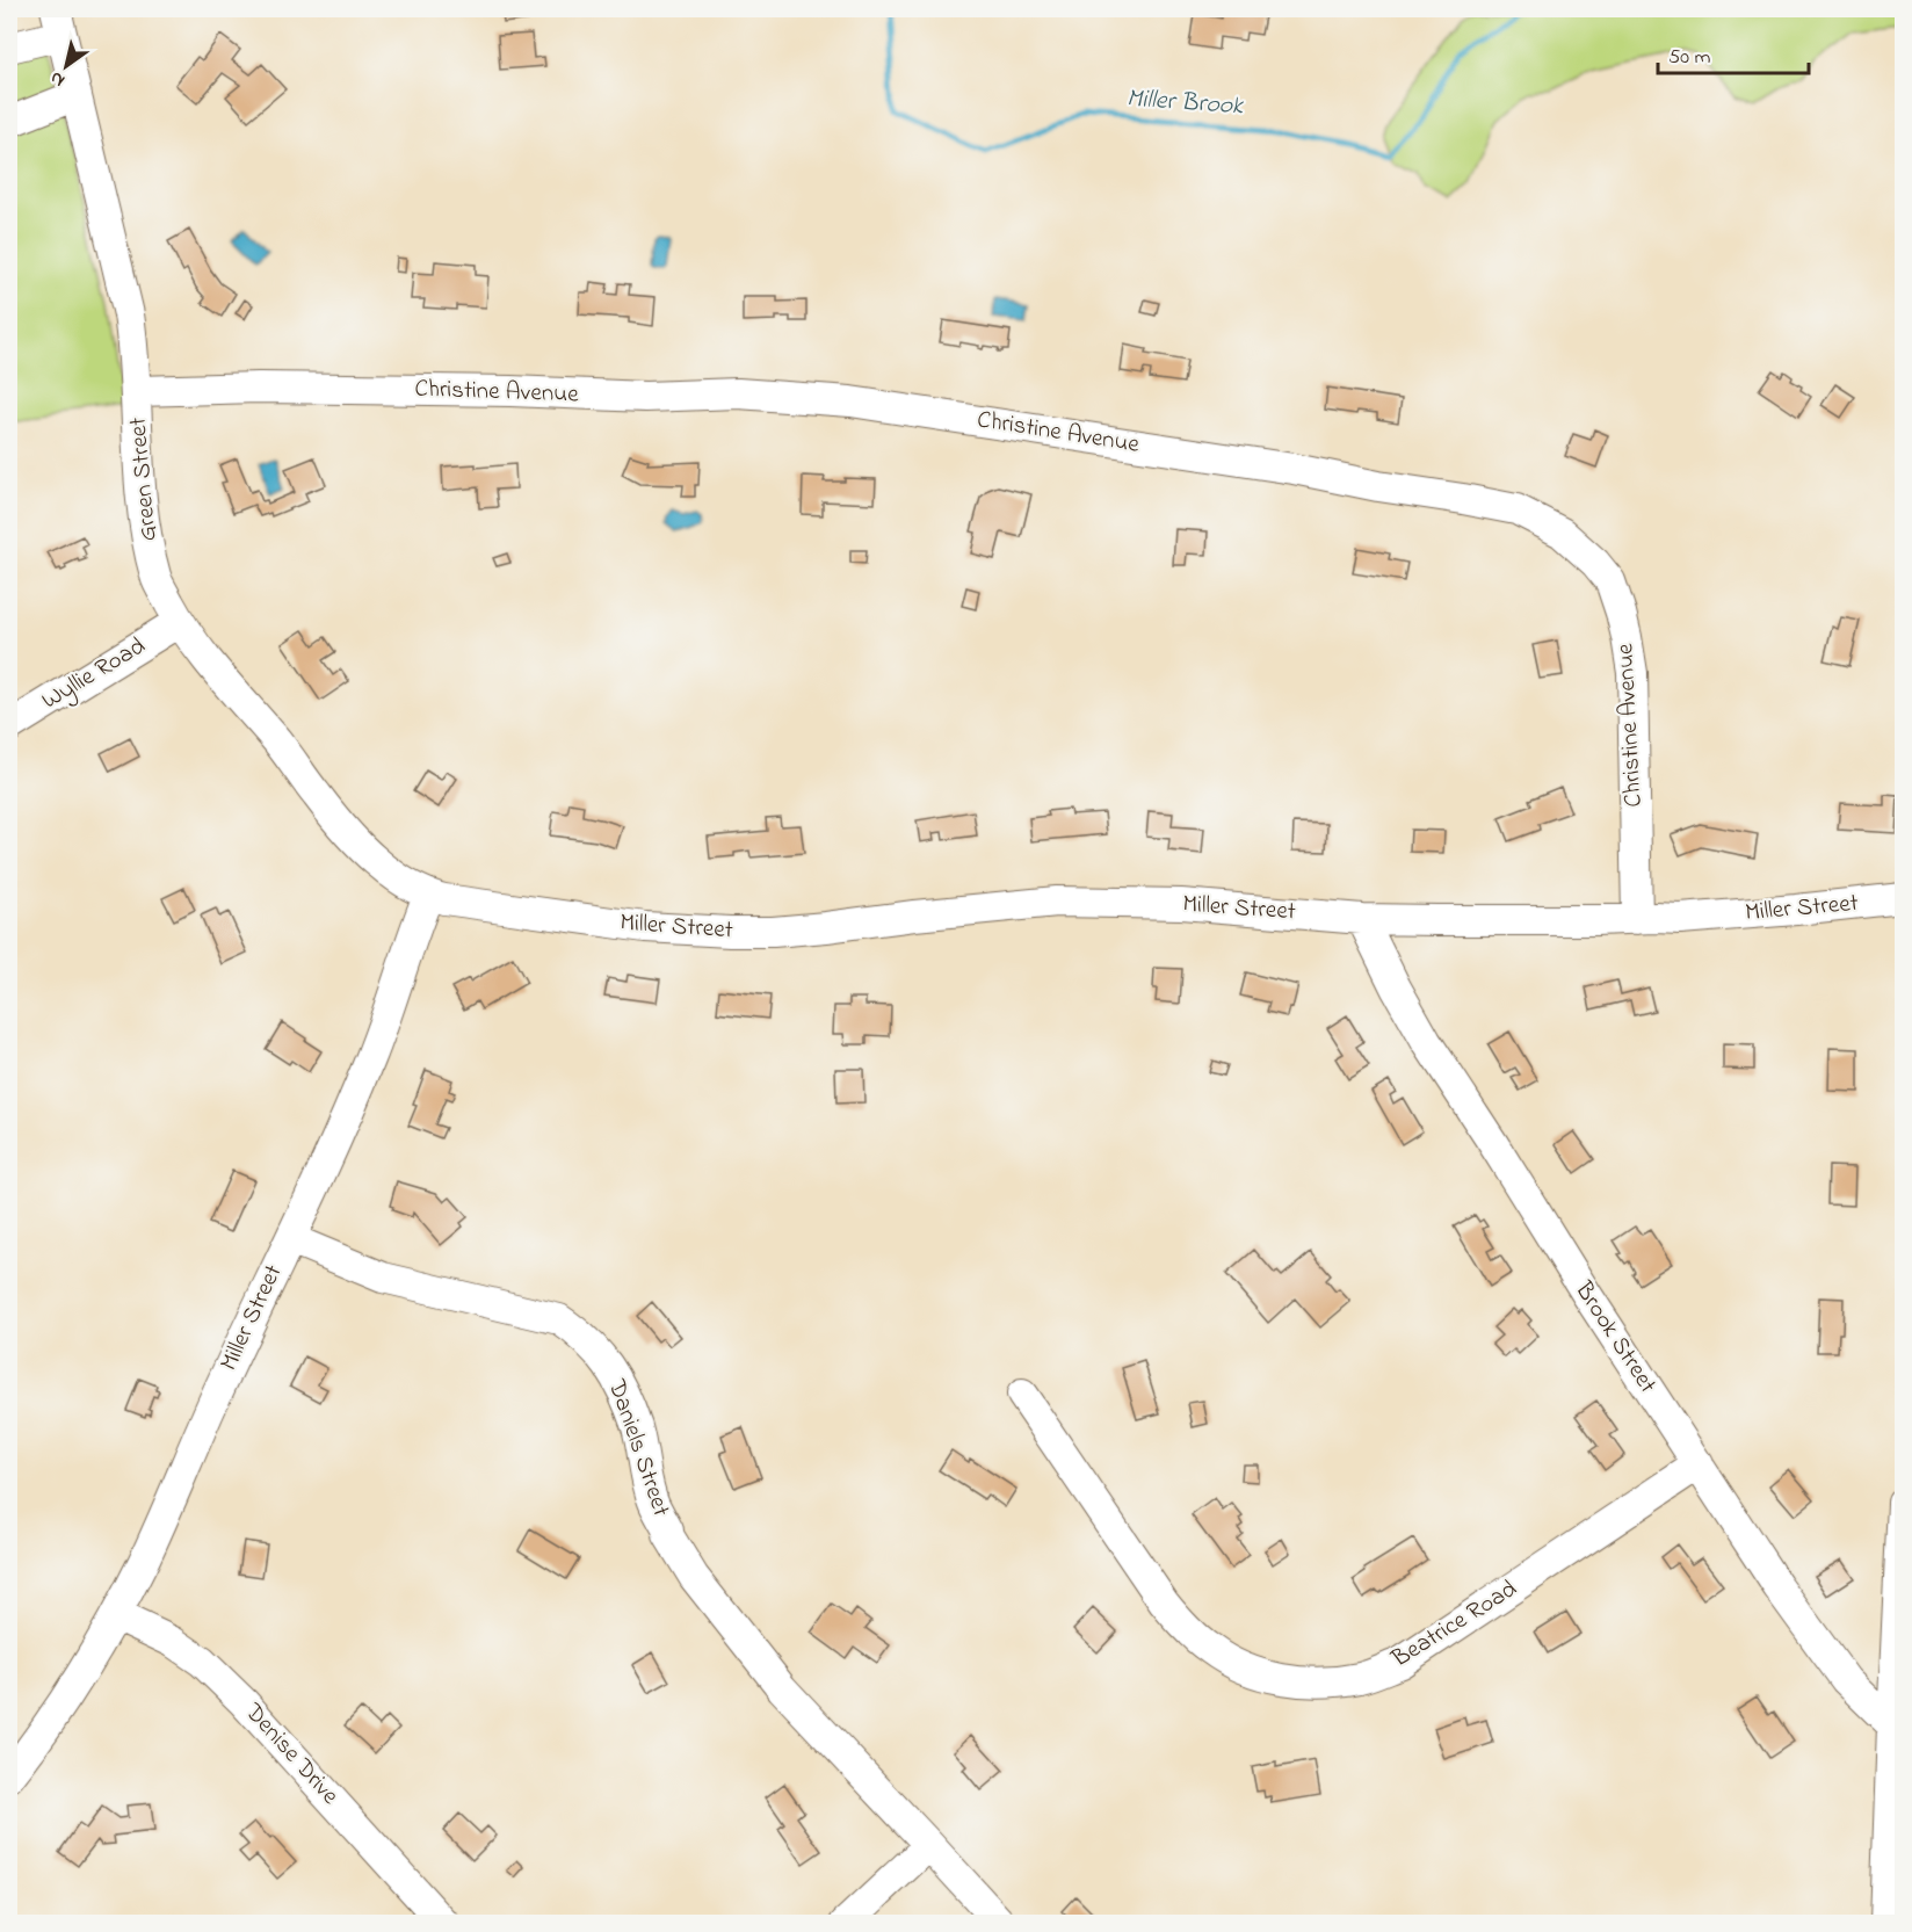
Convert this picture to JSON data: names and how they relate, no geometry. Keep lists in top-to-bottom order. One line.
{"streets":{"street":["Christine Avenue","Green Street","Wyllie Road","Miller Street","Brook Street","Daniels Street","Beatrice Road","Denise Drive"]},"crossings":[["Christine Avenue","Green Street"],["Christine Avenue","Miller Street"],["Green Street","Wyllie Road"],["Green Street","Miller Street"],["Miller Street","Brook Street"],["Miller Street","Daniels Street"],["Miller Street","Denise Drive"],["Brook Street","Beatrice Road"]],"water":["Miller Brook"],"scale_bar":"50 m","north":"bottom left"}
